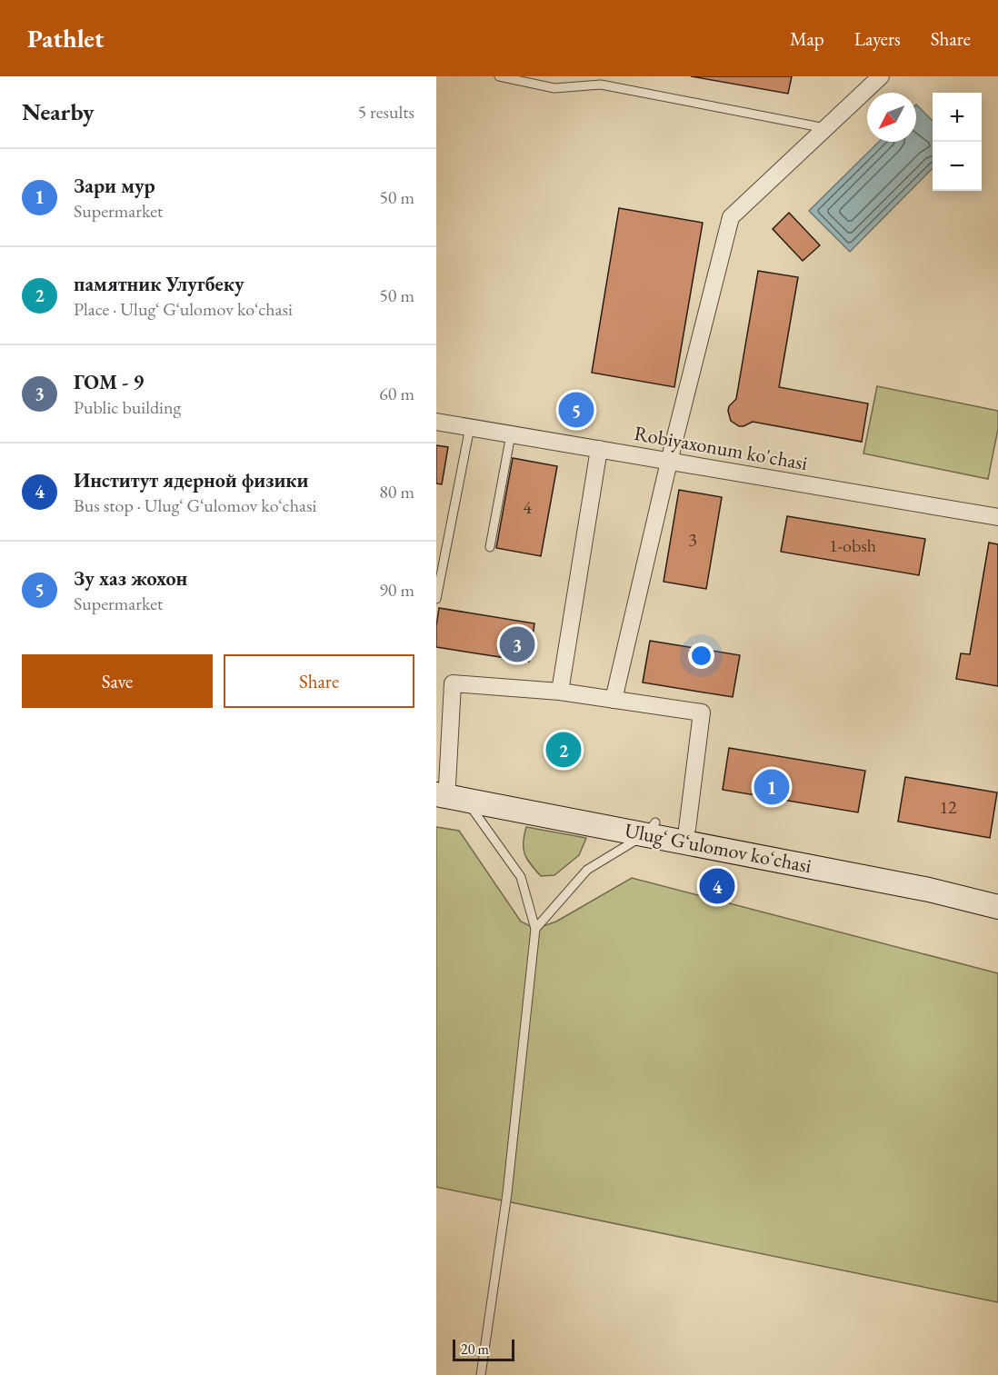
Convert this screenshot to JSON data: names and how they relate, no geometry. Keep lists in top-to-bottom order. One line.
{"streets":{"main road":["Ulugʻ Gʻulomov koʻchasi"],"street":["Robiyaxonum ko'chasi"]},"house_numbers":["4","3","1-obsh","12"],"scale_bar":"20 m","north":"bottom left","page":{"header":"Pathlet","nav":["Map","Layers","Share"],"heading":["Nearby","5 results"],"map_buttons":["+","−"],"list":[{"mark":"1","name":"Зари мур","note":"Supermarket","value":"50 m"},{"mark":"2","name":"памятник Улугбеку","note":"Place · Ulugʻ Gʻulomov koʻchasi","value":"50 m"},{"mark":"3","name":"ГОМ - 9","note":"Public building","value":"60 m"},{"mark":"4","name":"Институт ядерной физики","note":"Bus stop · Ulugʻ Gʻulomov koʻchasi","value":"80 m"},{"mark":"5","name":"Зу хаз жохон","note":"Supermarket","value":"90 m"}],"pins":["5","3","2","1","4"],"buttons":["Save","Share"],"scale":"20 m"}}
